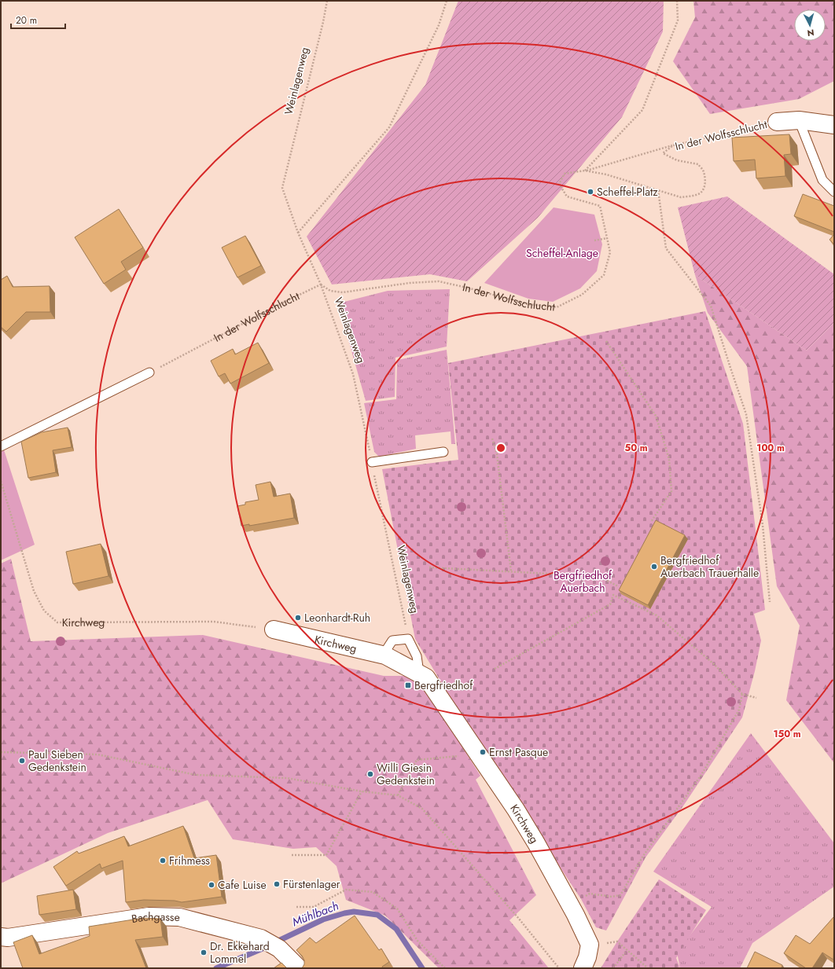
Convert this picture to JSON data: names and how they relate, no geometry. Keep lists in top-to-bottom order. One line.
{"streets":{"street":["In der Wolfsschlucht","Kirchweg","Bachgasse"],"path":["Weinlagenweg"]},"crossings":[["Weinlagenweg","In der Wolfsschlucht"]],"water":["Mühlbach"],"parks":["Scheffel-Anlage","Bergfriedhof Auerbach"],"places":{"other":["Scheffel-Platz","Bergfriedhof Auerbach Trauerhalle","Leonhardt-Ruh","Ernst Pasque","Paul Sieben Gedenkstein","Willi Giesin Gedenkstein","Frihmess","Fürstenlager","Cafe Luise","Dr. Ekkehard Lommel"],"transit":["Bergfriedhof"]},"scale_bar":"20 m","north":"bottom","rings":["50 m","100 m","150 m"]}
